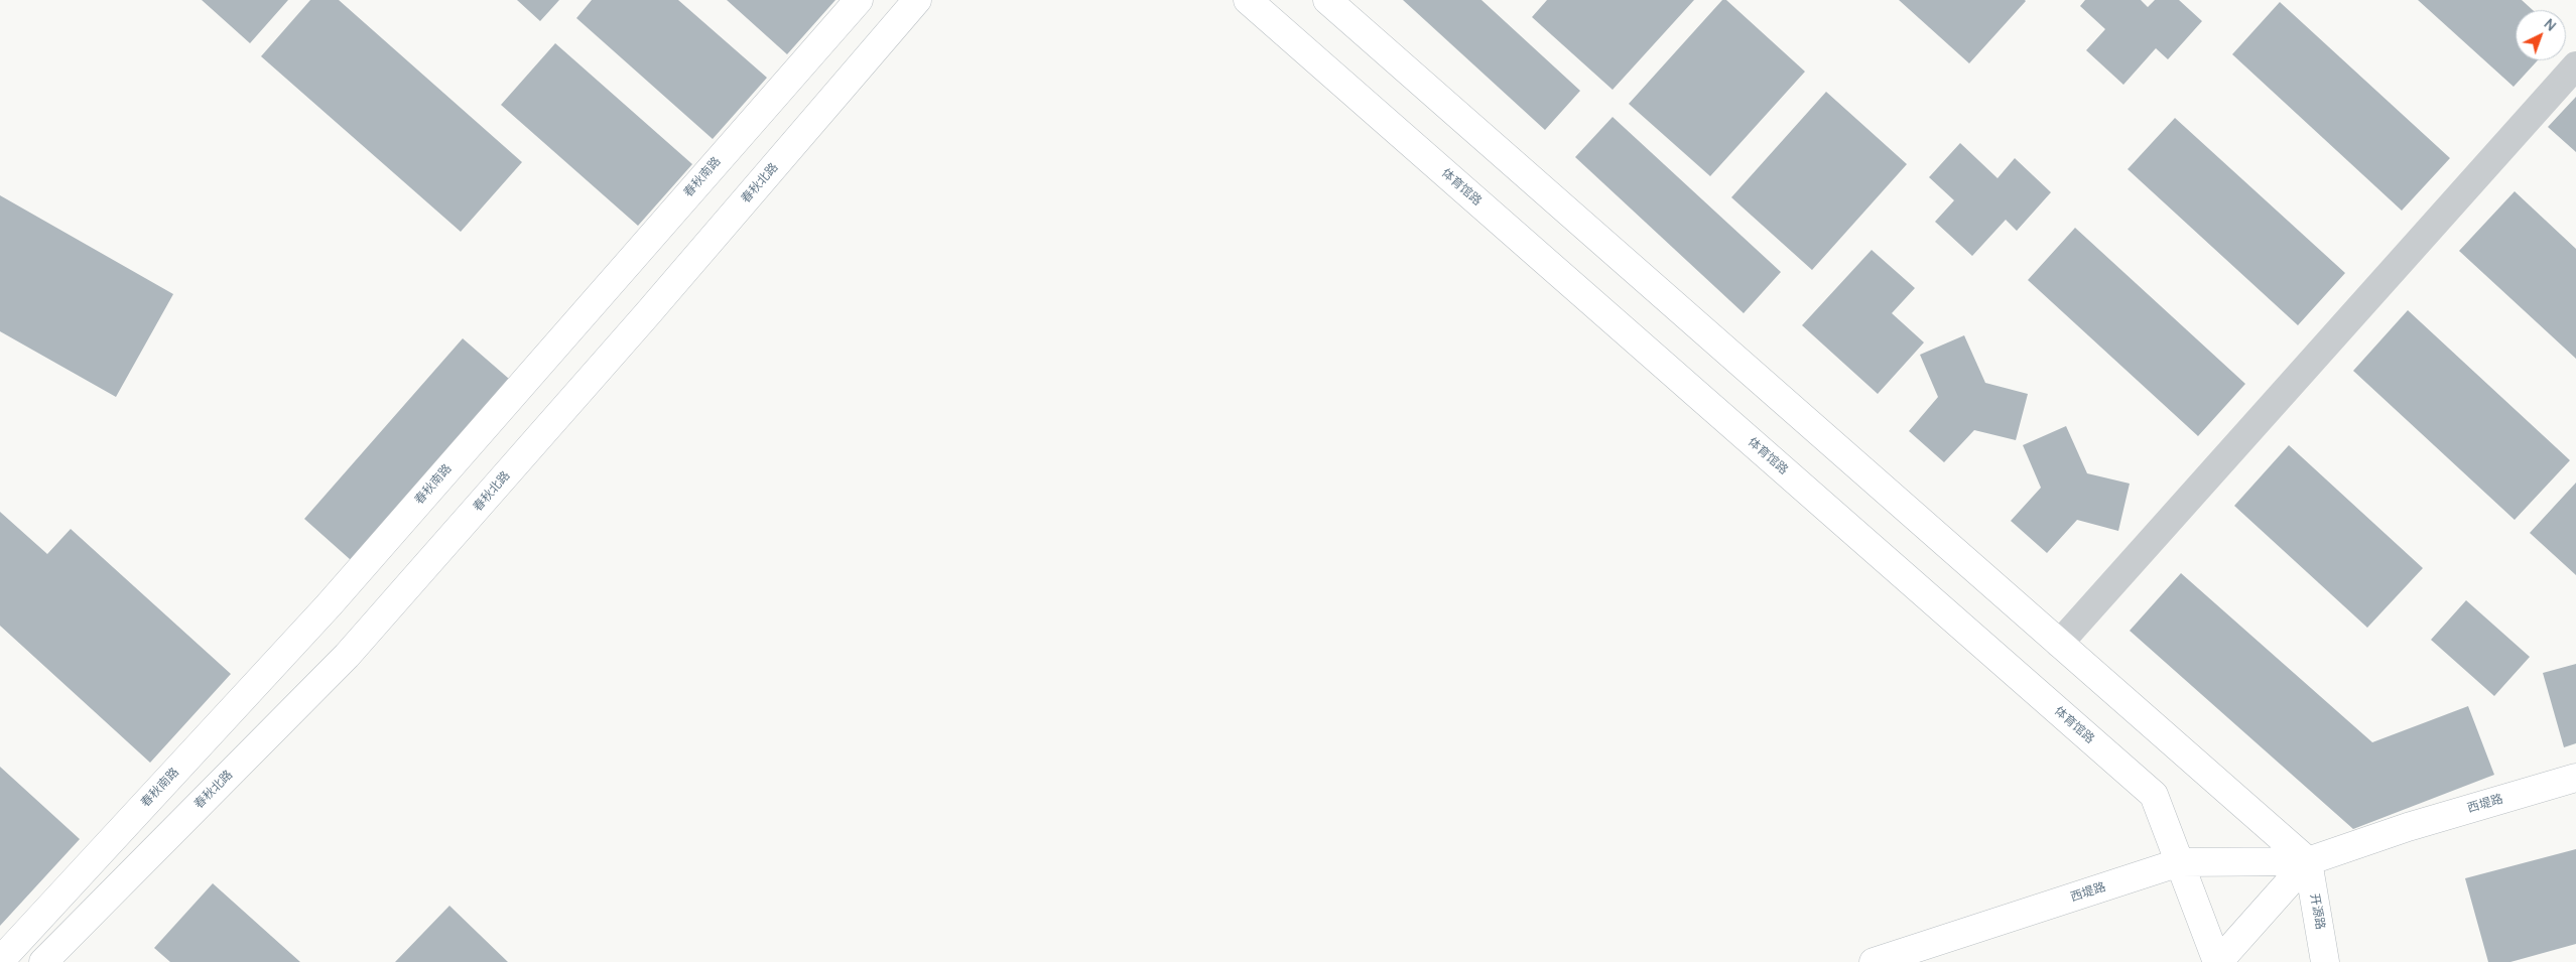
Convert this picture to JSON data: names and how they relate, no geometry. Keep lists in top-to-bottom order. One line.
{"streets":{"street":["春秋南路","春秋北路","体育馆路","西堤路","开源路"]},"crossings":[["体育馆路","西堤路"],["西堤路","开源路"]],"north":"top right"}
